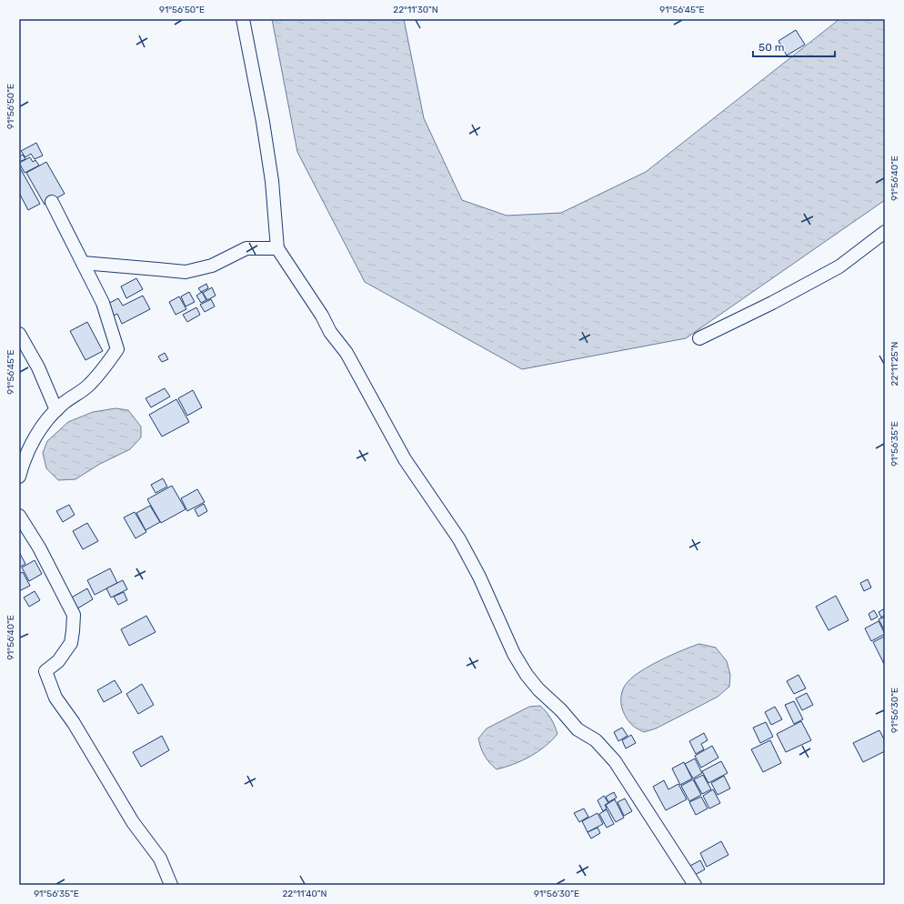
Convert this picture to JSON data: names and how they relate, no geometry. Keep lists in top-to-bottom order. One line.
{"scale_bar":"50 m","coordinates":["91°56'50\"E","22°11'30\"N","91°56'45\"E","91°56'40\"E","22°11'25\"N","91°56'35\"E","91°56'30\"E","22°11'40\"N"]}
